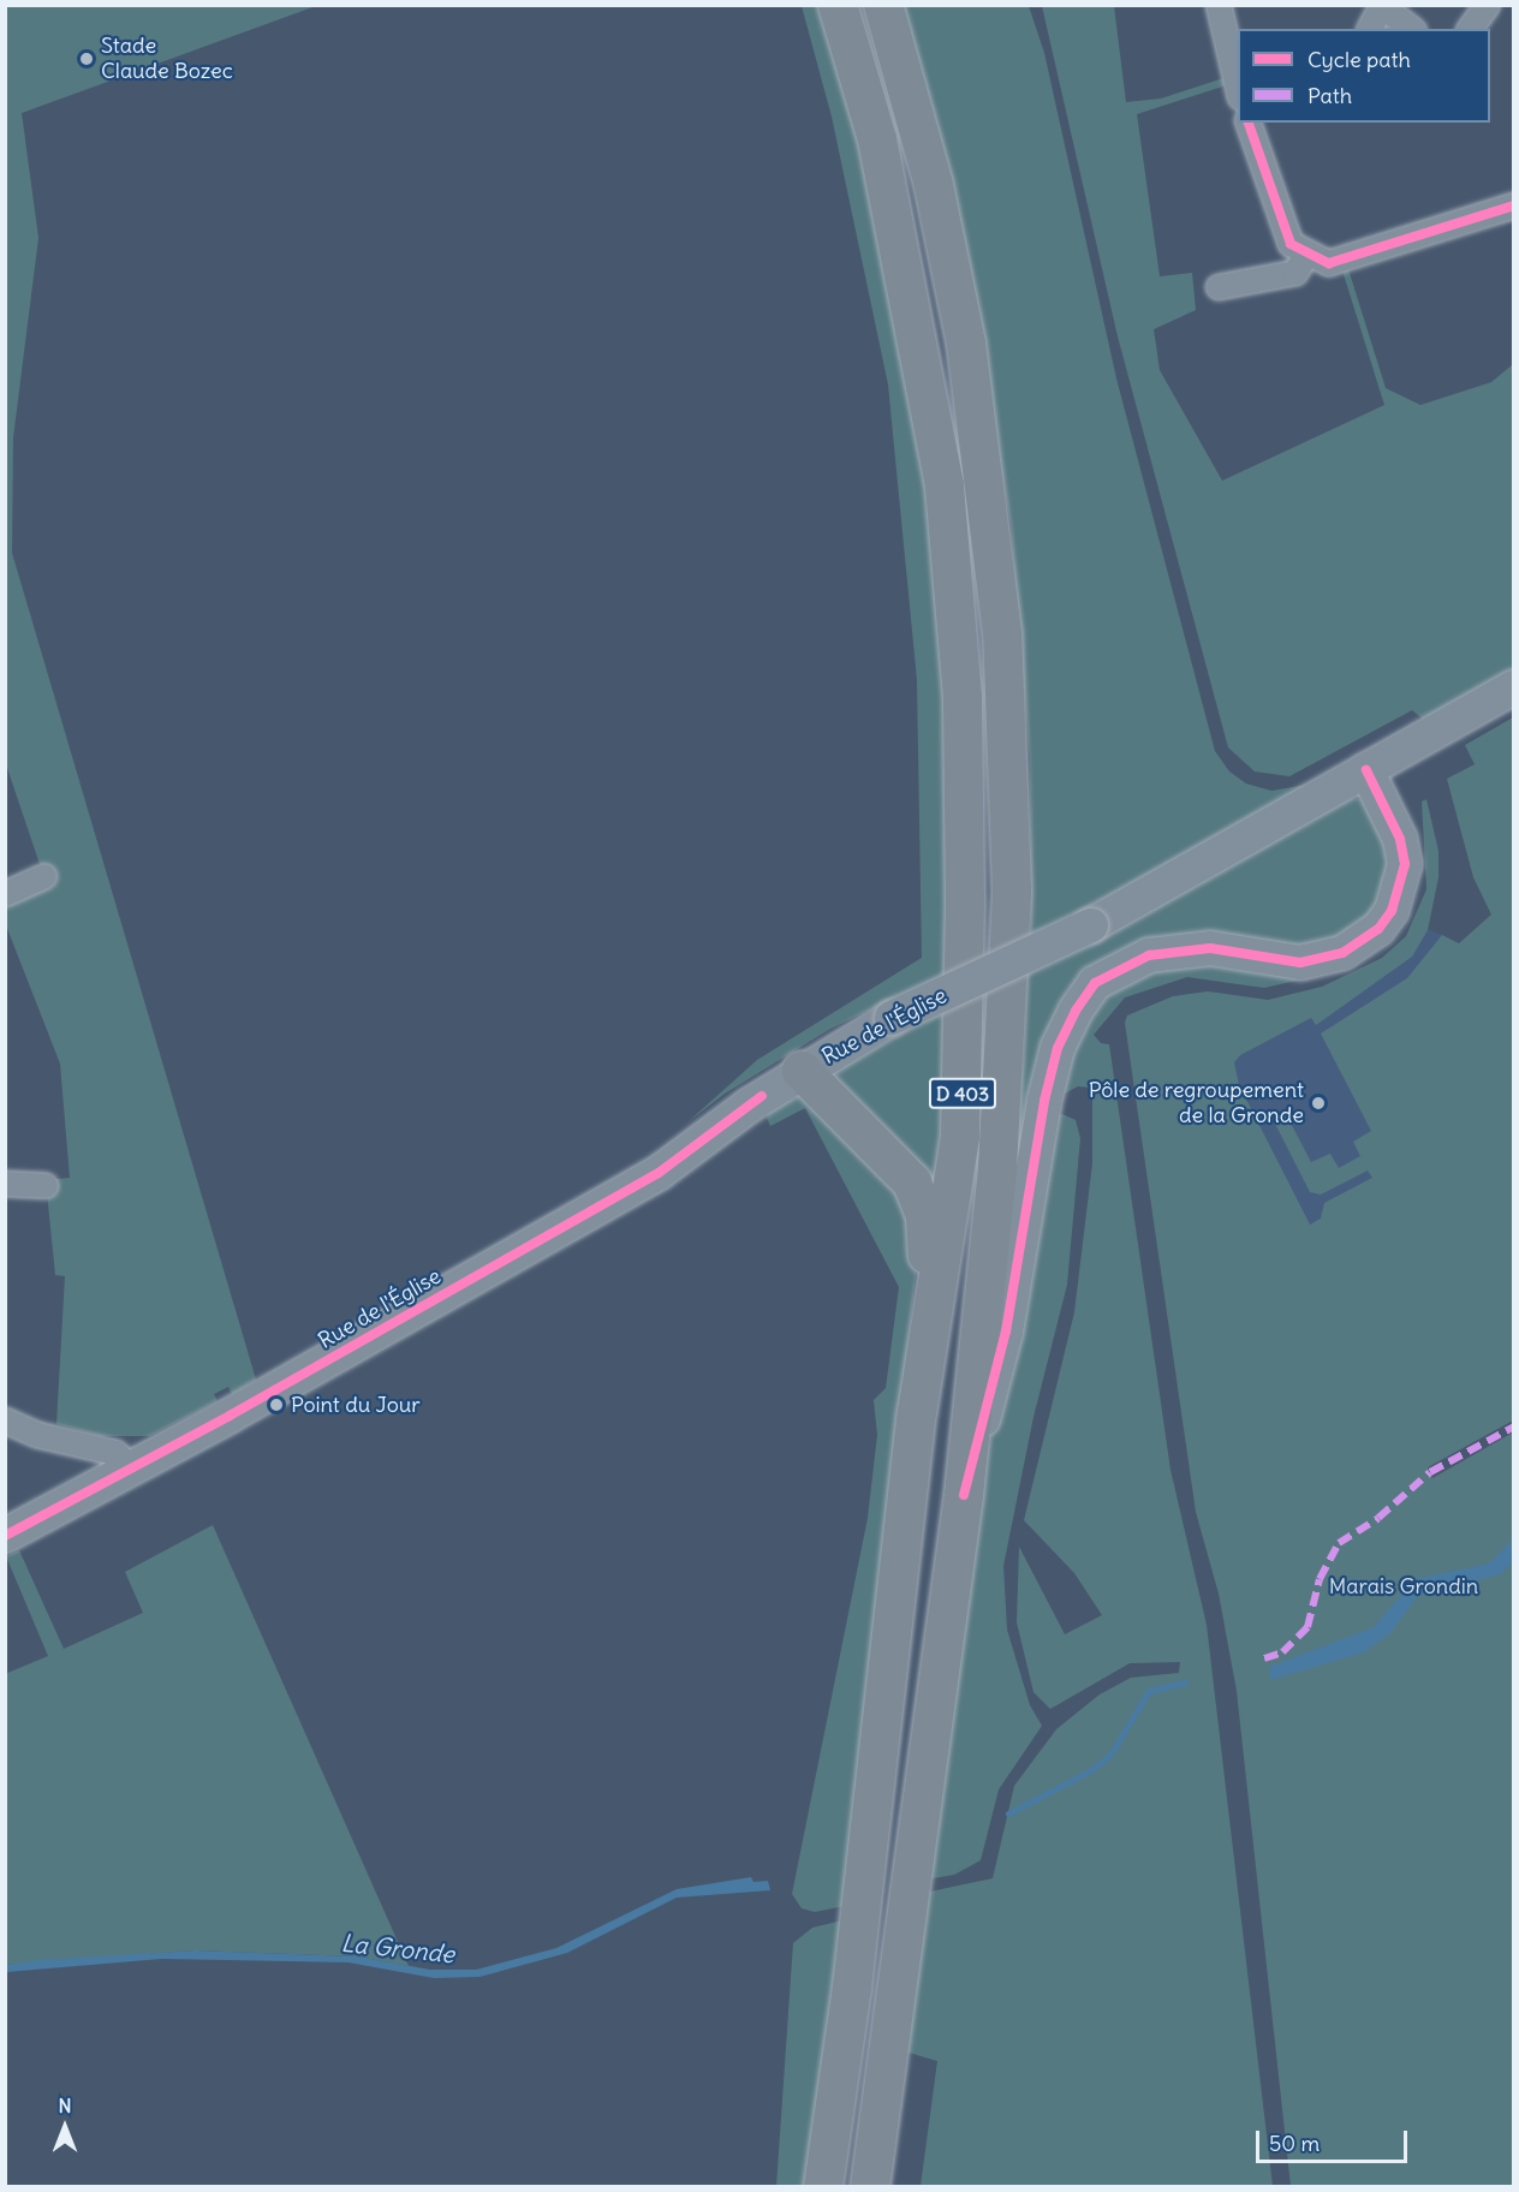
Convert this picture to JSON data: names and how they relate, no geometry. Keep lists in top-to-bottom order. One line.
{"streets":{"main road":["D 403"],"street":["Rue de l'Église"]},"water":["La Gronde"],"parks":["Marais Grondin"],"places":["Stade Claude Bozec","Pôle de regroupement de la Gronde","Point du Jour"],"legend":["Cycle path","Path"],"scale_bar":"50 m","north":"top"}
